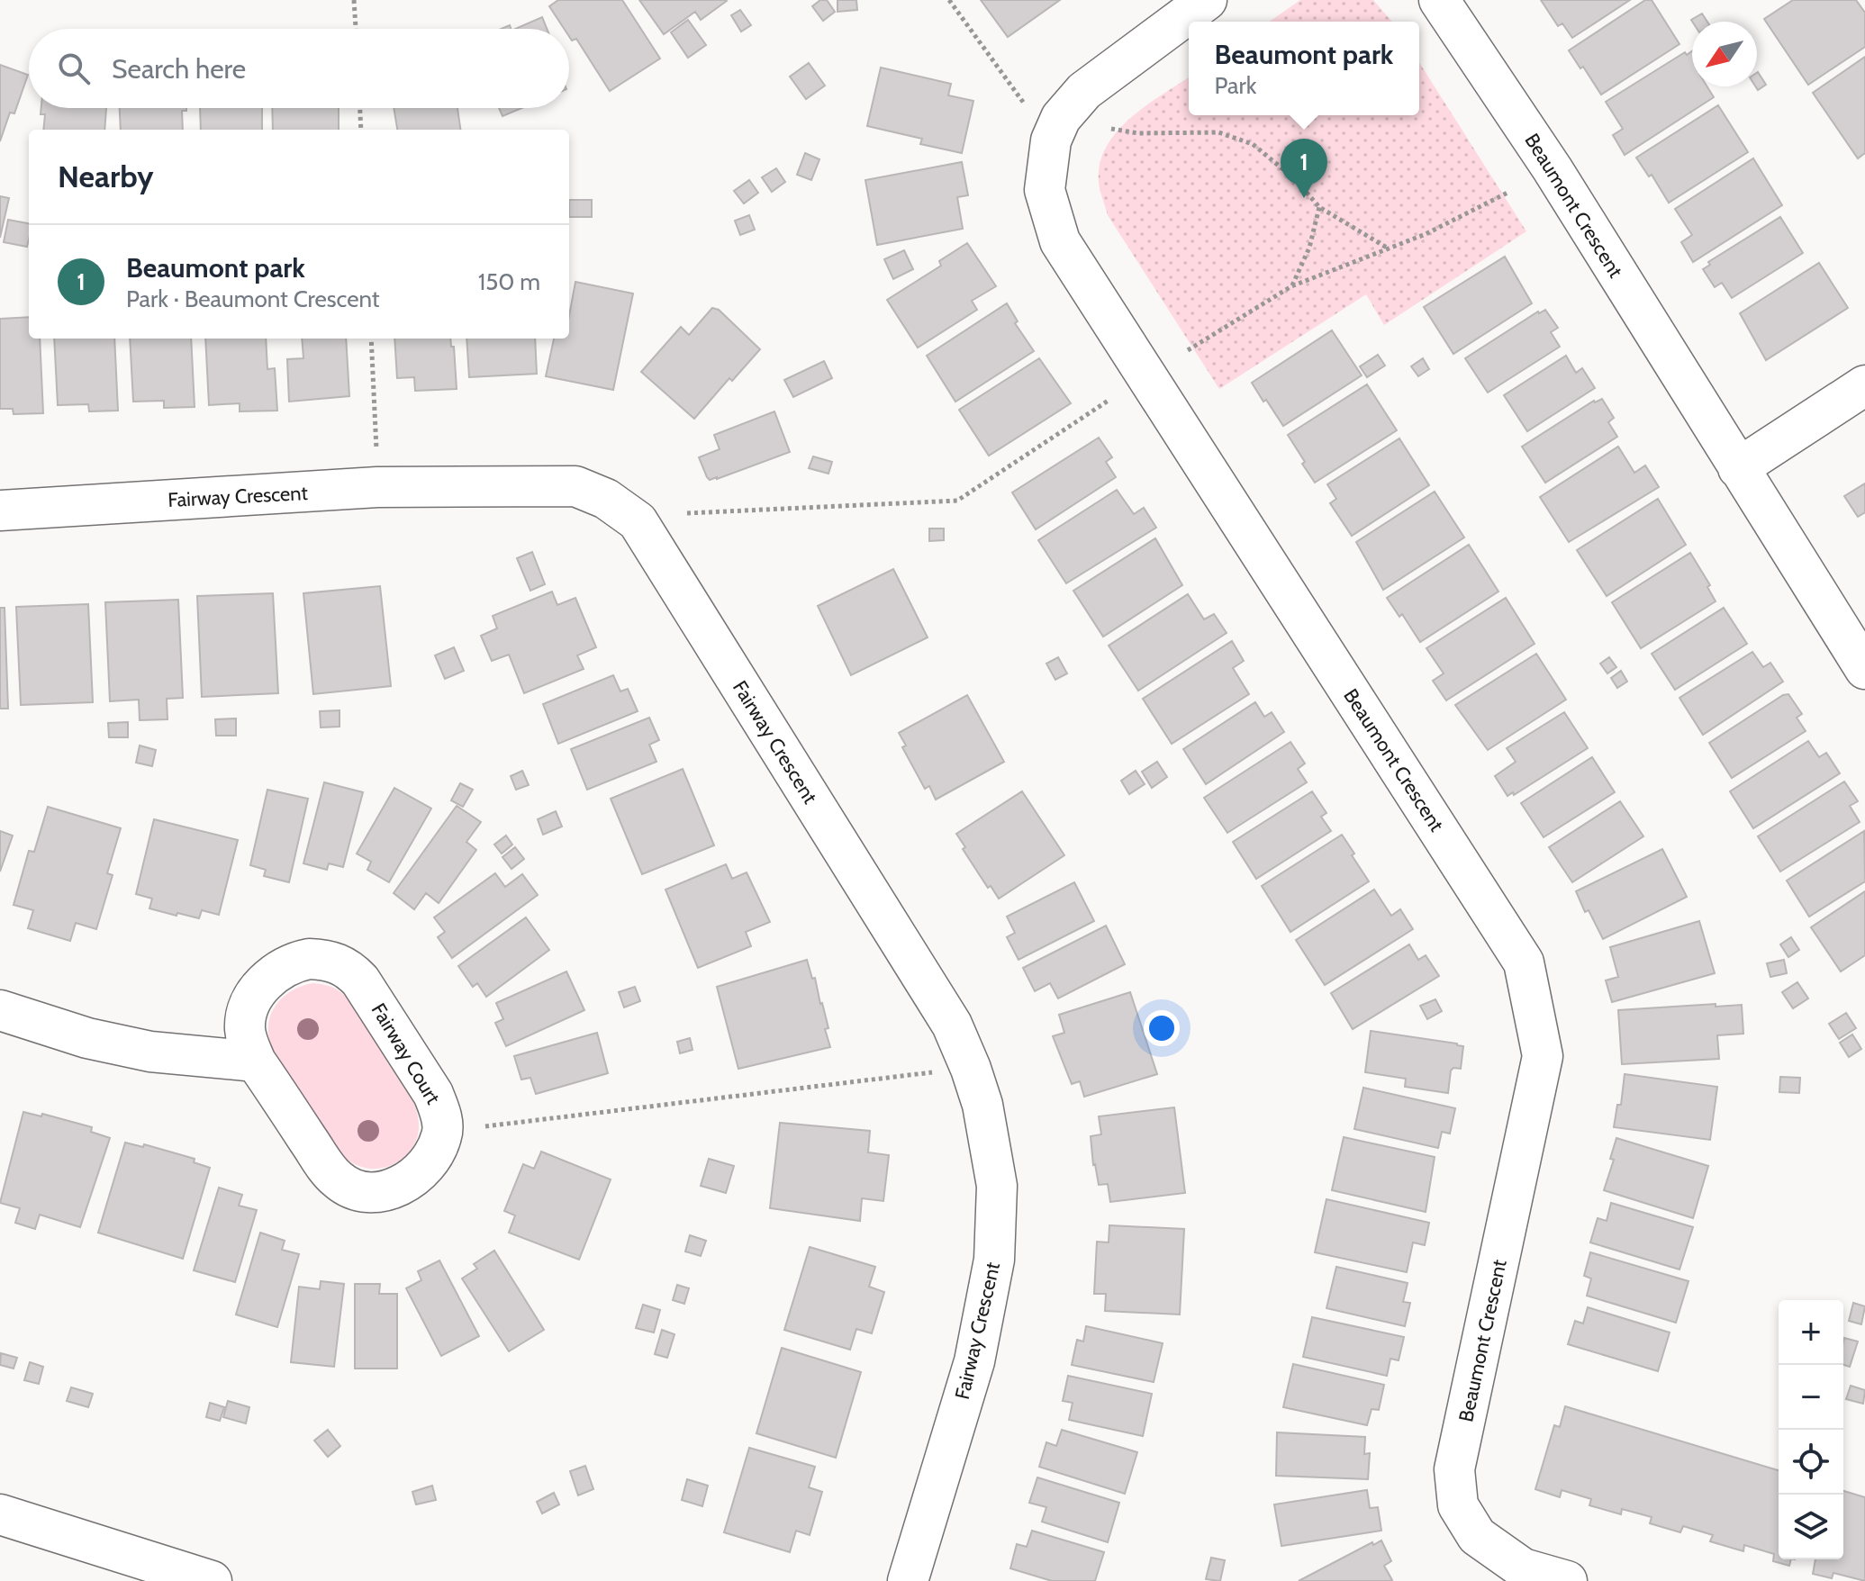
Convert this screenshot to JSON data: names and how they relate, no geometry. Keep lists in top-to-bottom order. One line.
{"streets":{"street":["Beaumont Crescent","Fairway Crescent","Fairway Court"]},"north":"bottom left","page":{"popup":["Beaumont park","Park"],"search":"Search here","heading":"Nearby","pins":"1","list":[{"mark":"1","name":"Beaumont park","note":"Park · Beaumont Crescent","value":"150 m"}],"map_buttons":["+","−"]}}
